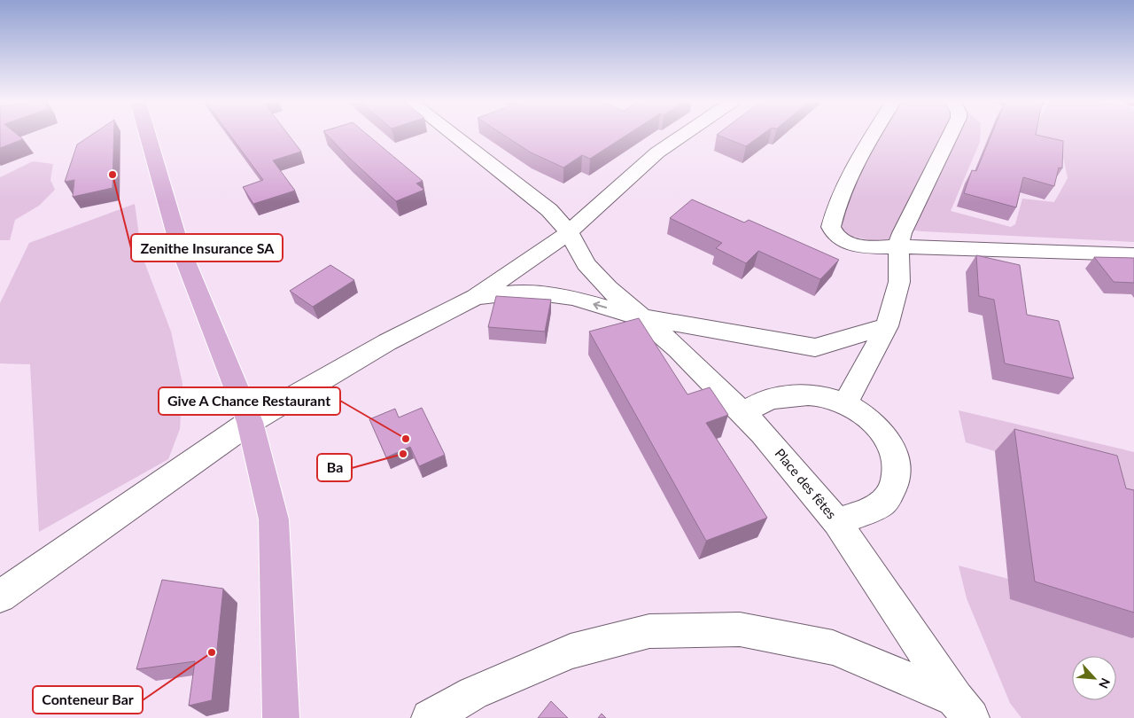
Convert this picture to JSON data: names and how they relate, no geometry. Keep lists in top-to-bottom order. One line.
{"streets":{"street":["Place des fêtes"]},"places":["Zenithe Insurance SA","Give A Chance Restaurant","Ba","Conteneur Bar"],"north":"bottom right"}
